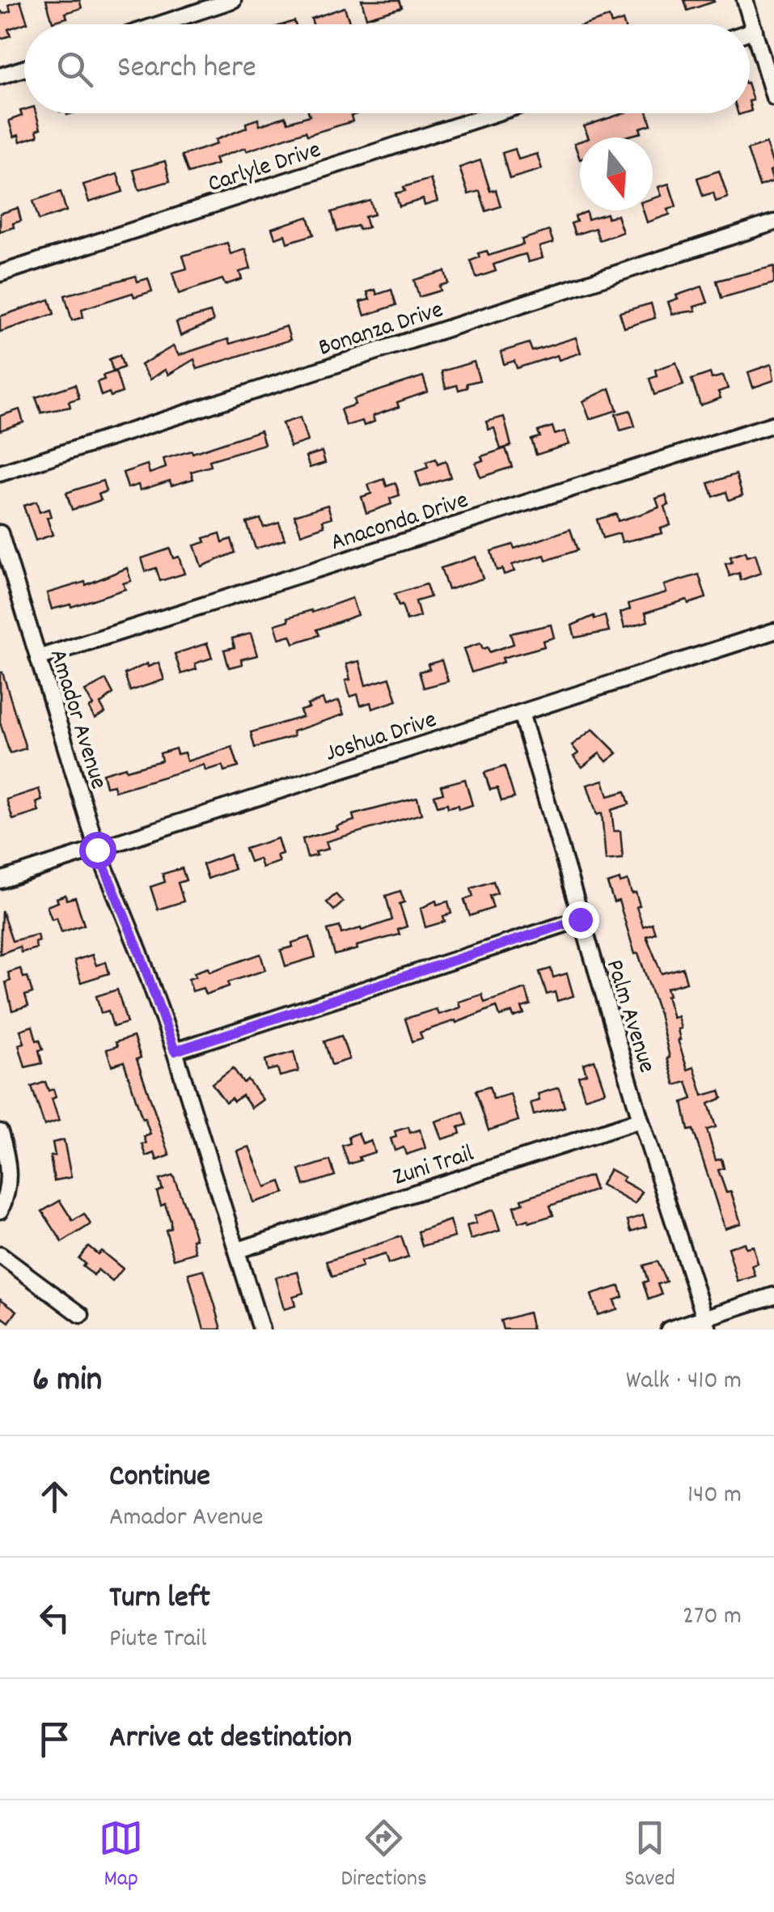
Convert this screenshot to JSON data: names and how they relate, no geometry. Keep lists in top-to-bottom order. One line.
{"streets":{"street":["Carlyle Drive","Bonanza Drive","Anaconda Drive","Amador Avenue","Joshua Drive","Palm Avenue","Zuni Trail"]},"crossings":[["Anaconda Drive","Amador Avenue"],["Amador Avenue","Joshua Drive"],["Amador Avenue","Zuni Trail"],["Joshua Drive","Palm Avenue"],["Palm Avenue","Zuni Trail"]],"north":"bottom","page":{"search":"Search here","heading":["6 min","Walk · 410 m"],"list":[["Continue","Amador Avenue","140 m"],["Turn left","Piute Trail","270 m"],"Arrive at destination"],"nav":["Map","Directions","Saved"]}}
